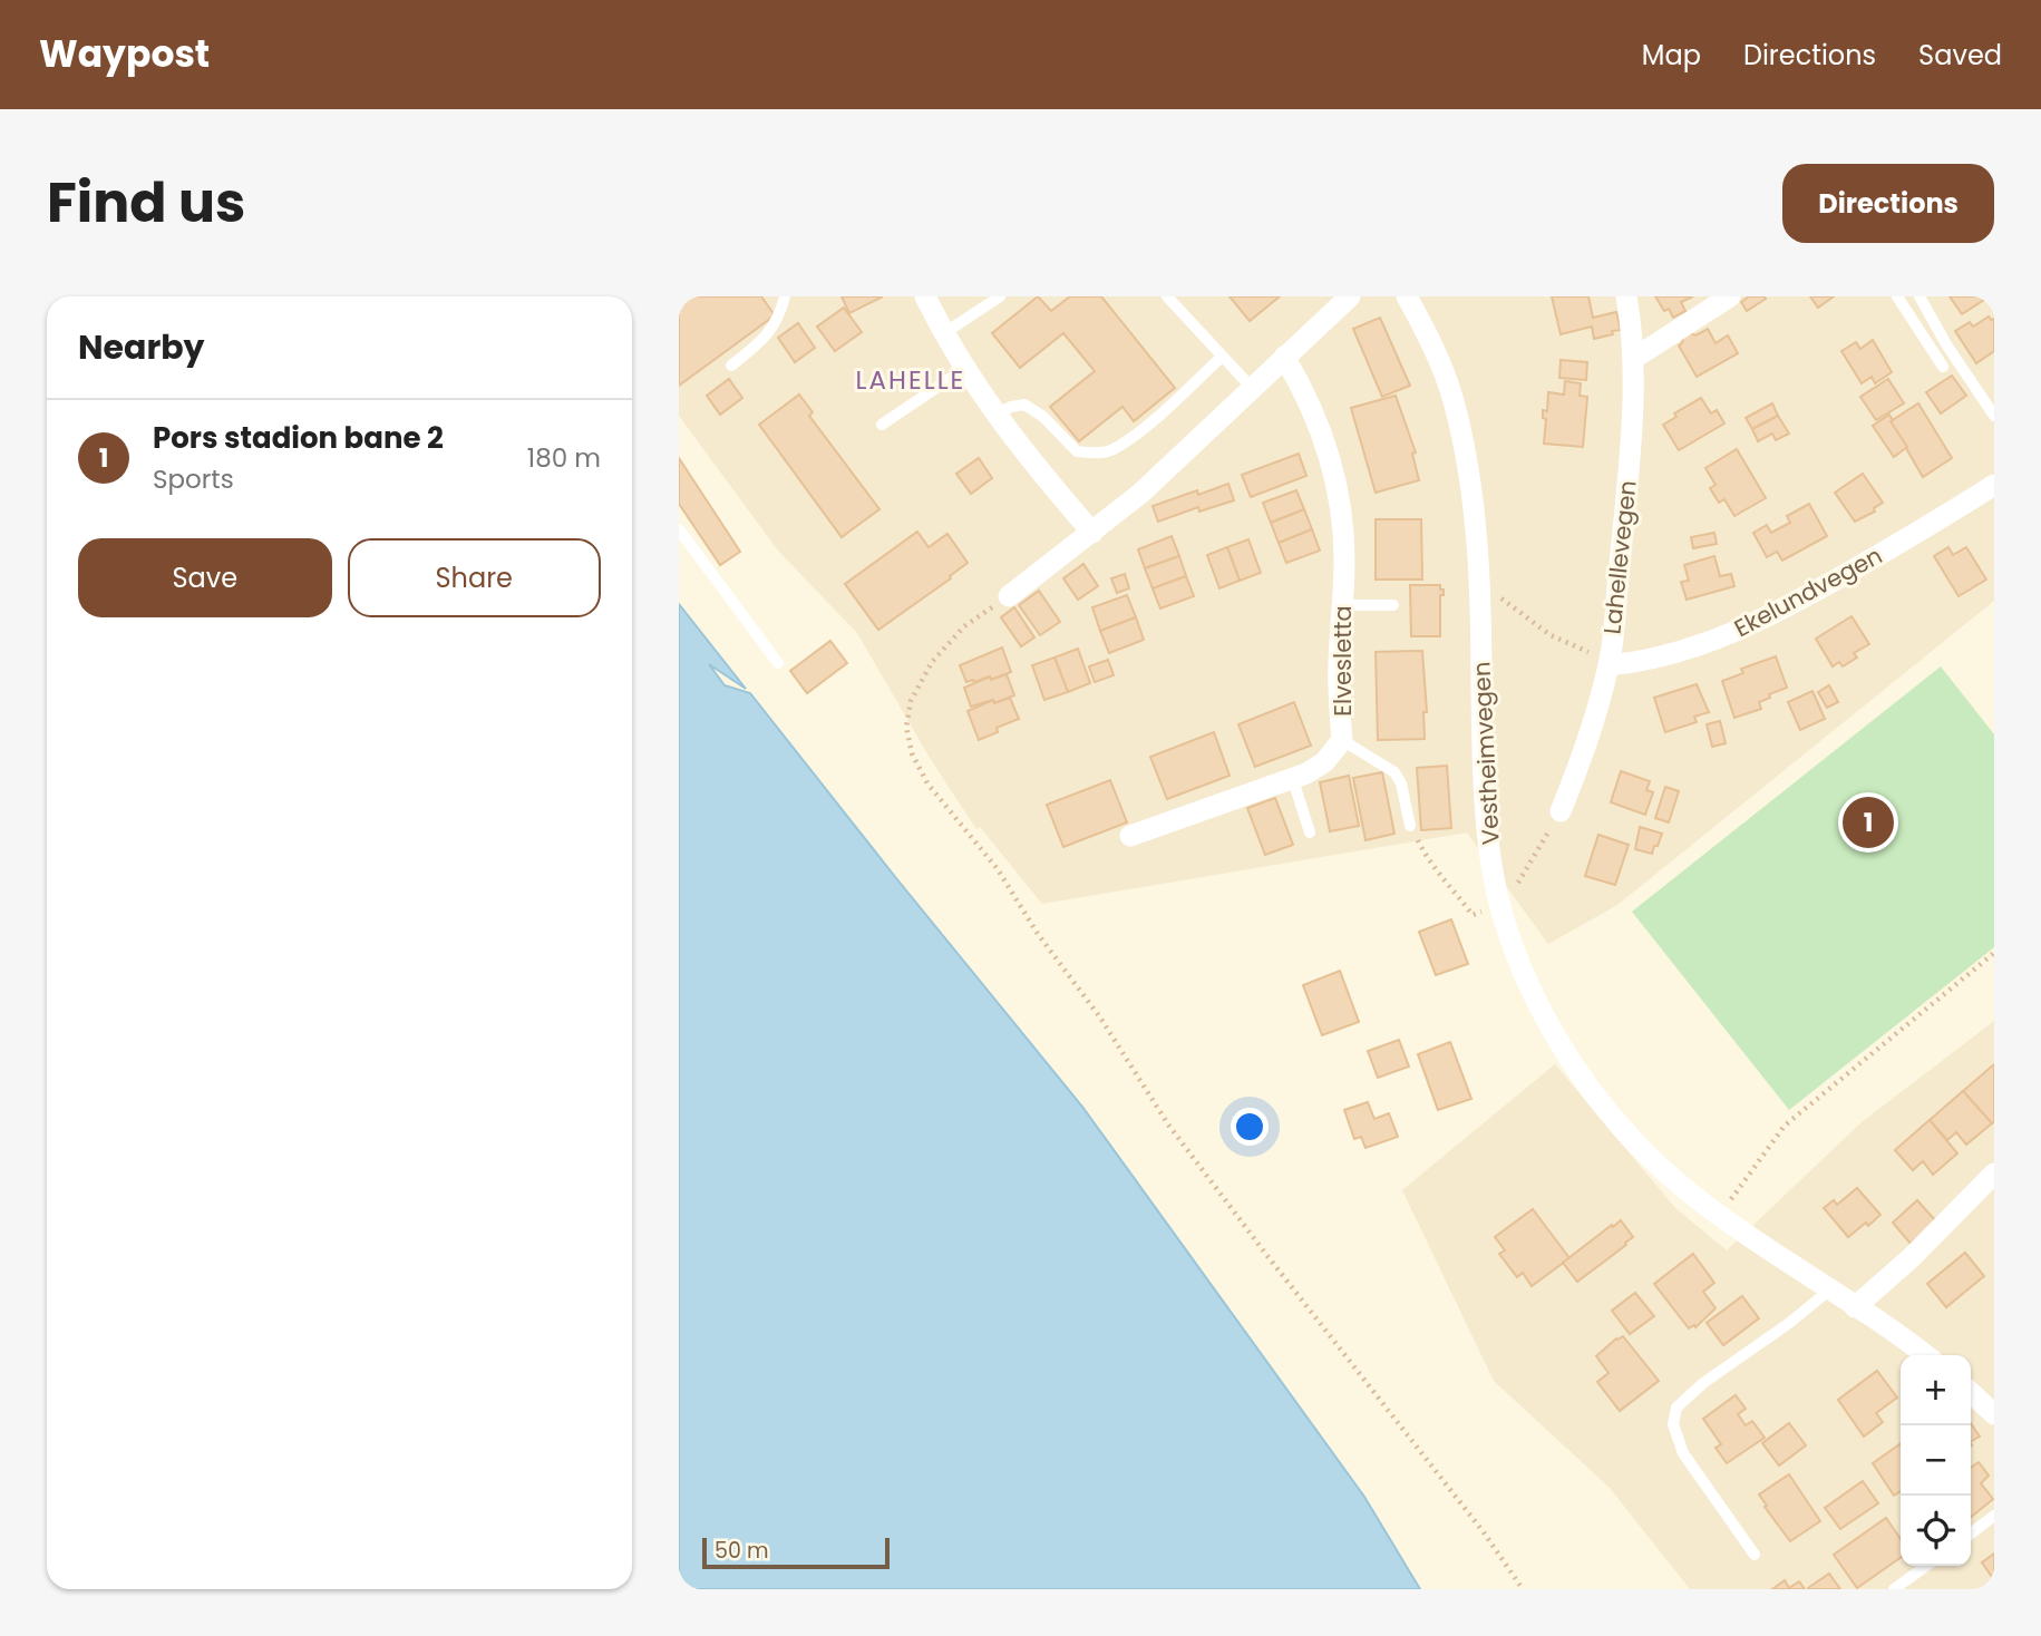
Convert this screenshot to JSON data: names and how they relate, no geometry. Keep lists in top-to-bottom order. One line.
{"streets":{"street":["Lahellevegen","Ekelundvegen","Elvesletta","Vestheimvegen"]},"crossings":[["Lahellevegen","Ekelundvegen"]],"districts":["LAHELLE"],"scale_bar":"50 m","page":{"header":"Waypost","nav":["Map","Directions","Saved"],"title":"Find us","buttons":["Directions",["Save","Share"]],"heading":"Nearby","list":[{"mark":"1","name":"Pors stadion bane 2","note":"Sports","value":"180 m"}],"pins":"1","map_buttons":["+","−"],"scale":"50 m"}}
